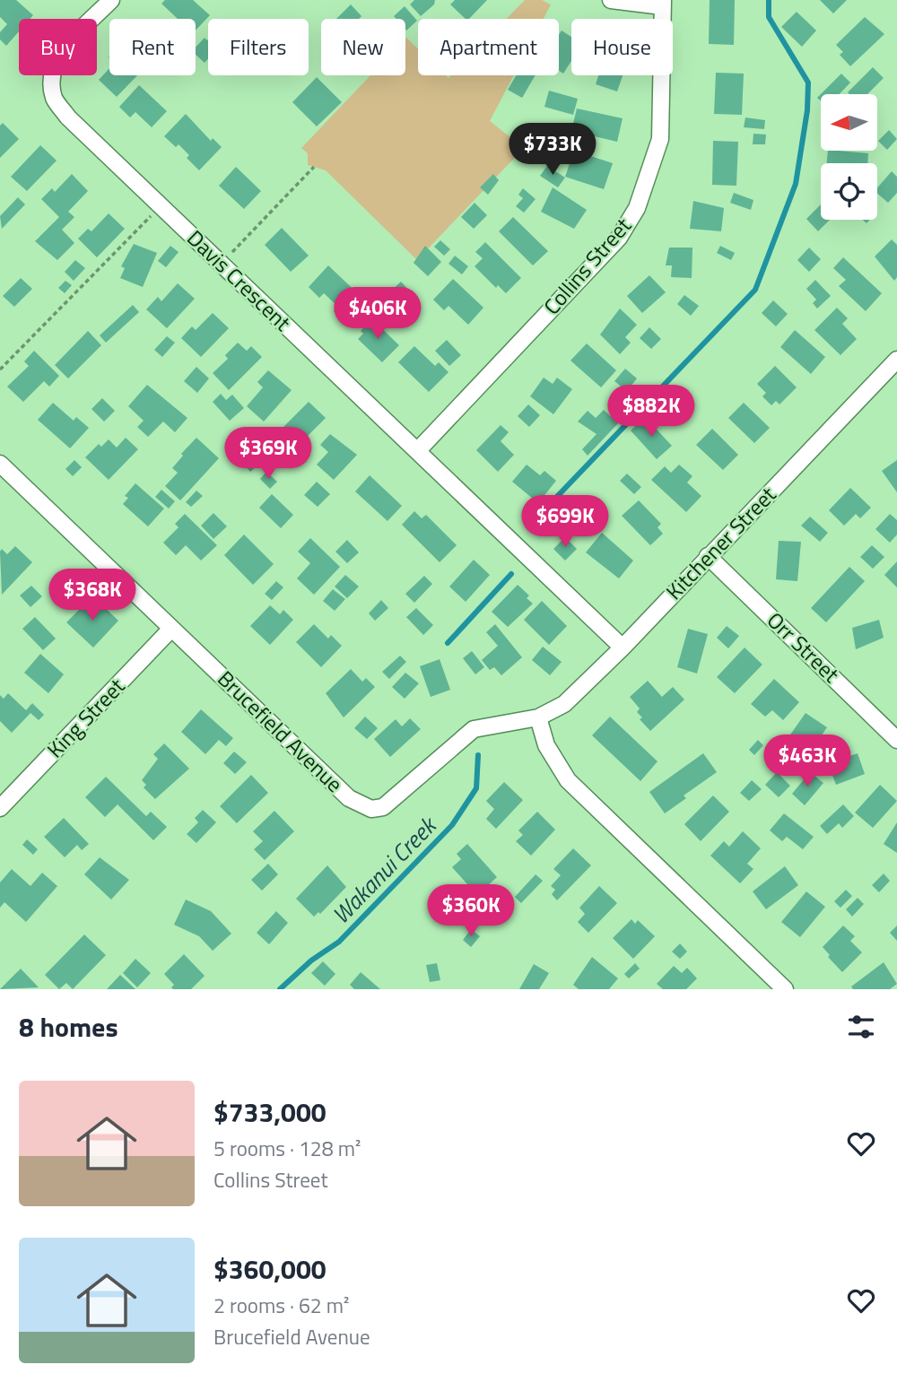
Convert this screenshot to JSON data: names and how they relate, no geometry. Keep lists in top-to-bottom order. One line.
{"streets":{"street":["Collins Street","Davis Crescent","Kitchener Street","Orr Street","King Street","Brucefield Avenue"]},"crossings":[["Collins Street","Davis Crescent"],["Davis Crescent","Kitchener Street"],["Kitchener Street","Orr Street"],["Kitchener Street","Brucefield Avenue"],["King Street","Brucefield Avenue"]],"water":["Wakanui Creek"],"north":"left","page":{"chip":["Buy","Rent","Filters","New","Apartment","House"],"price":["$733K","$406K","$882K","$369K","$699K","$368K","$463K","$360K"],"heading":"8 homes","list":[{"name":"$733,000","note":"5 rooms · 128 m² · Collins Street"},{"name":"$360,000","note":"2 rooms · 62 m² · Brucefield Avenue"}]}}
